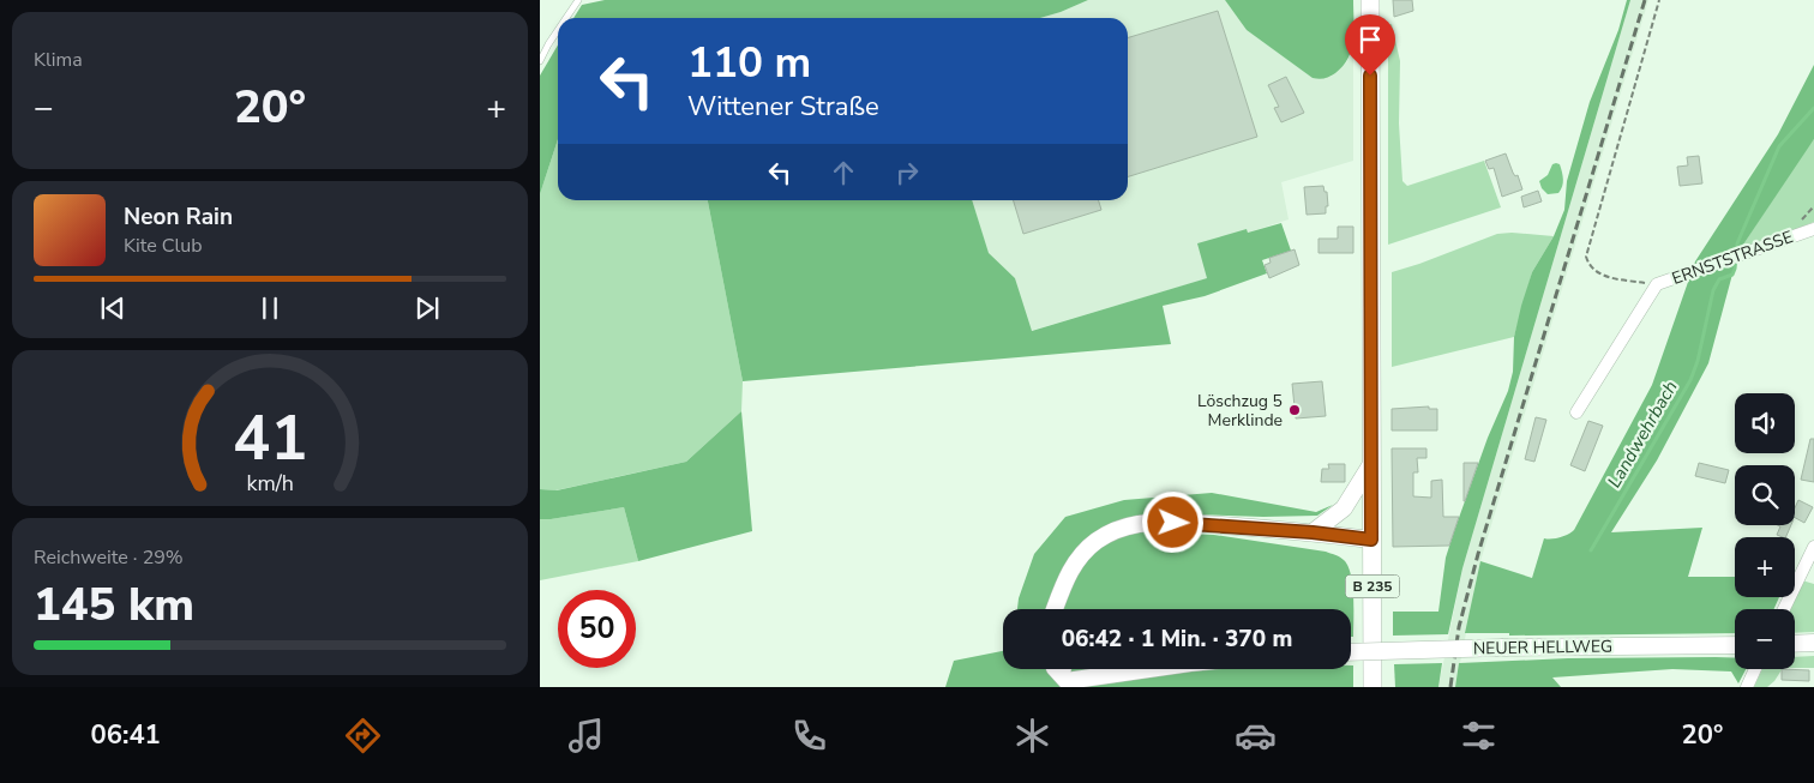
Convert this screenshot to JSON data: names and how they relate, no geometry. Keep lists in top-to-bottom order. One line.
{"streets":{"main road":["B 235","NEUER HELLWEG"],"street":["ERNSTSTRASSE"]},"water":["Landwehrbach"],"places":["Löschzug 5 Merklinde"],"page":{"tile":["Klima",["Reichweite · 29%","145 km"]],"turn":["110 m","Wittener Straße"],"heat":["−","20°","+"],"song":["Neon Rain","Kite Club"],"map_buttons":["+","−"],"limit":"50","trip":"06:42 · 1 Min. · 370 m","tabs":["06:41","20°"],"gauge":["41","km/h"]}}
